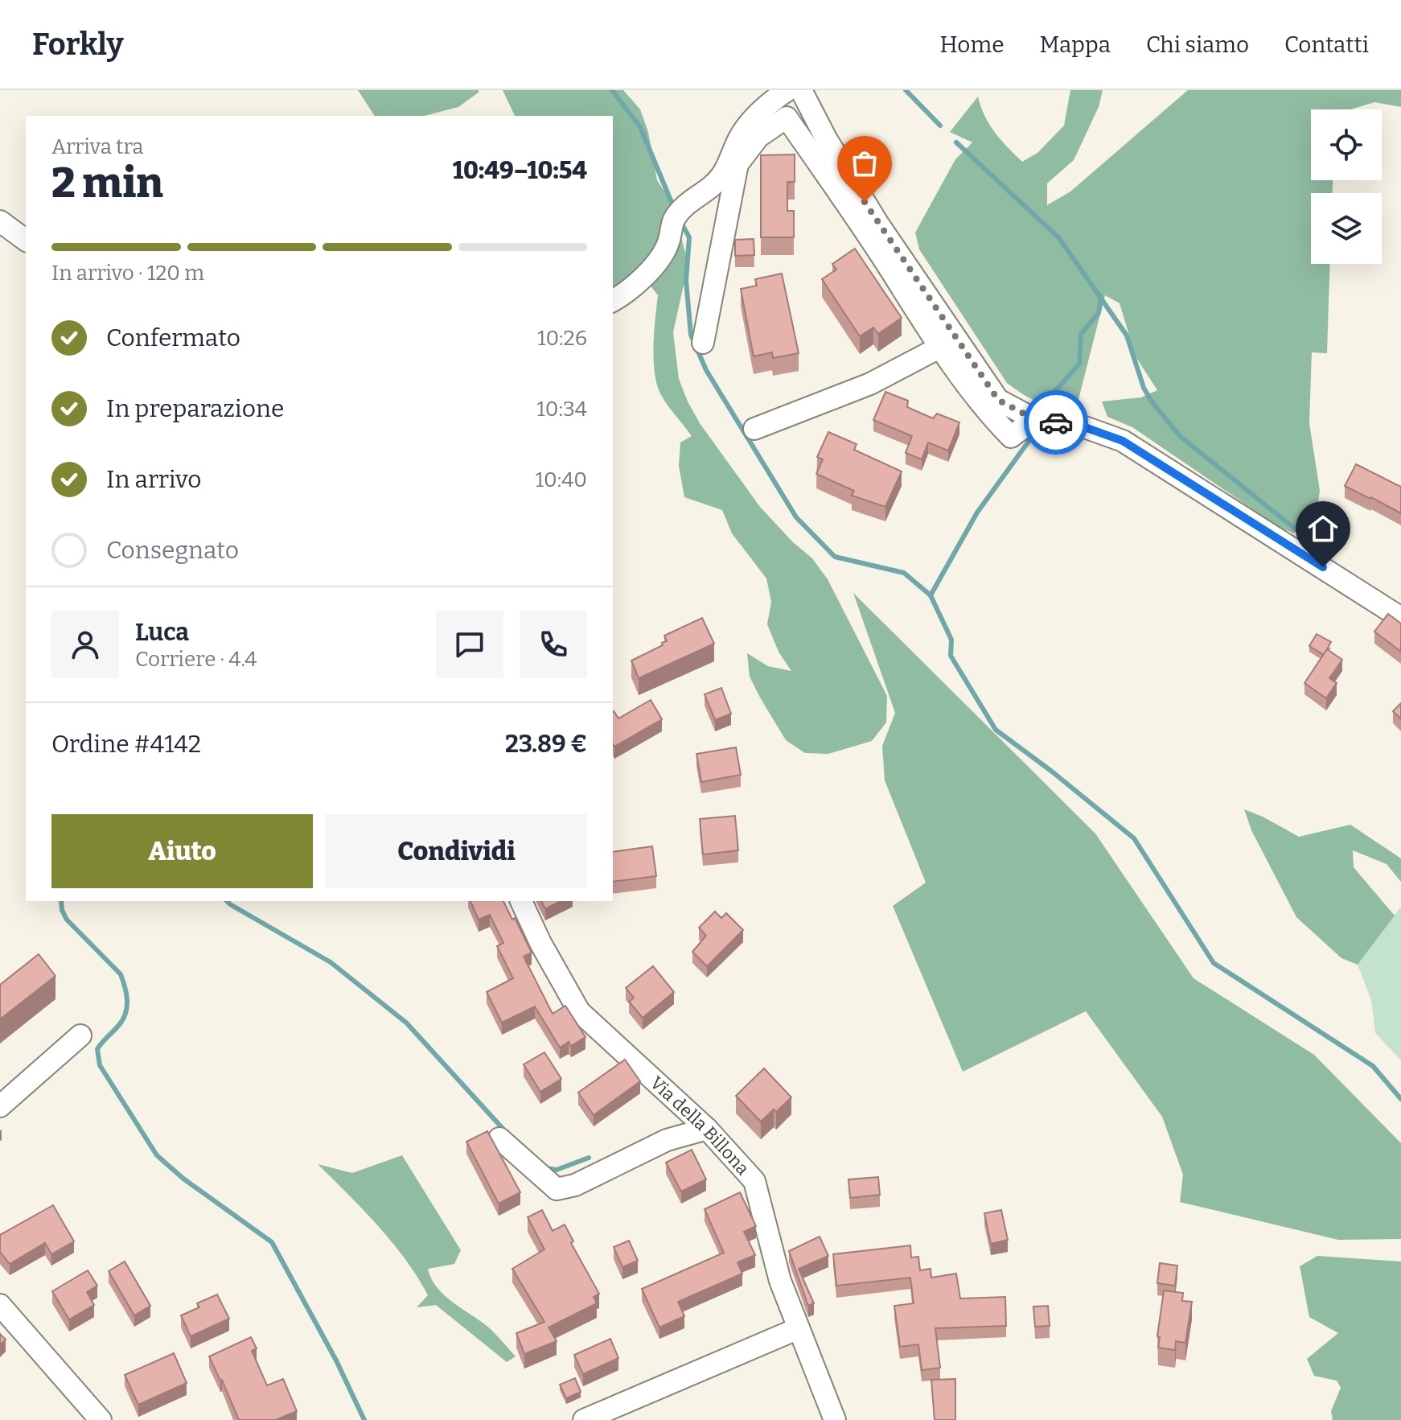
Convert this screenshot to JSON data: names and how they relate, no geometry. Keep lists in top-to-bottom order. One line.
{"streets":{"street":["Via della Billona"]},"page":{"header":"Forkly","nav":["Home","Mappa","Chi siamo","Contatti"],"heading":["2 min","Arriva tra","10:49–10:54"],"panel":["Luca","Corriere · 4.4","Ordine #4142","23.89 €"],"bar":"In arrivo · 120 m","list":[["Confermato","10:26"],["In preparazione","10:34"],["In arrivo","10:40"],"Consegnato"],"buttons":["Aiuto","Condividi"]}}
